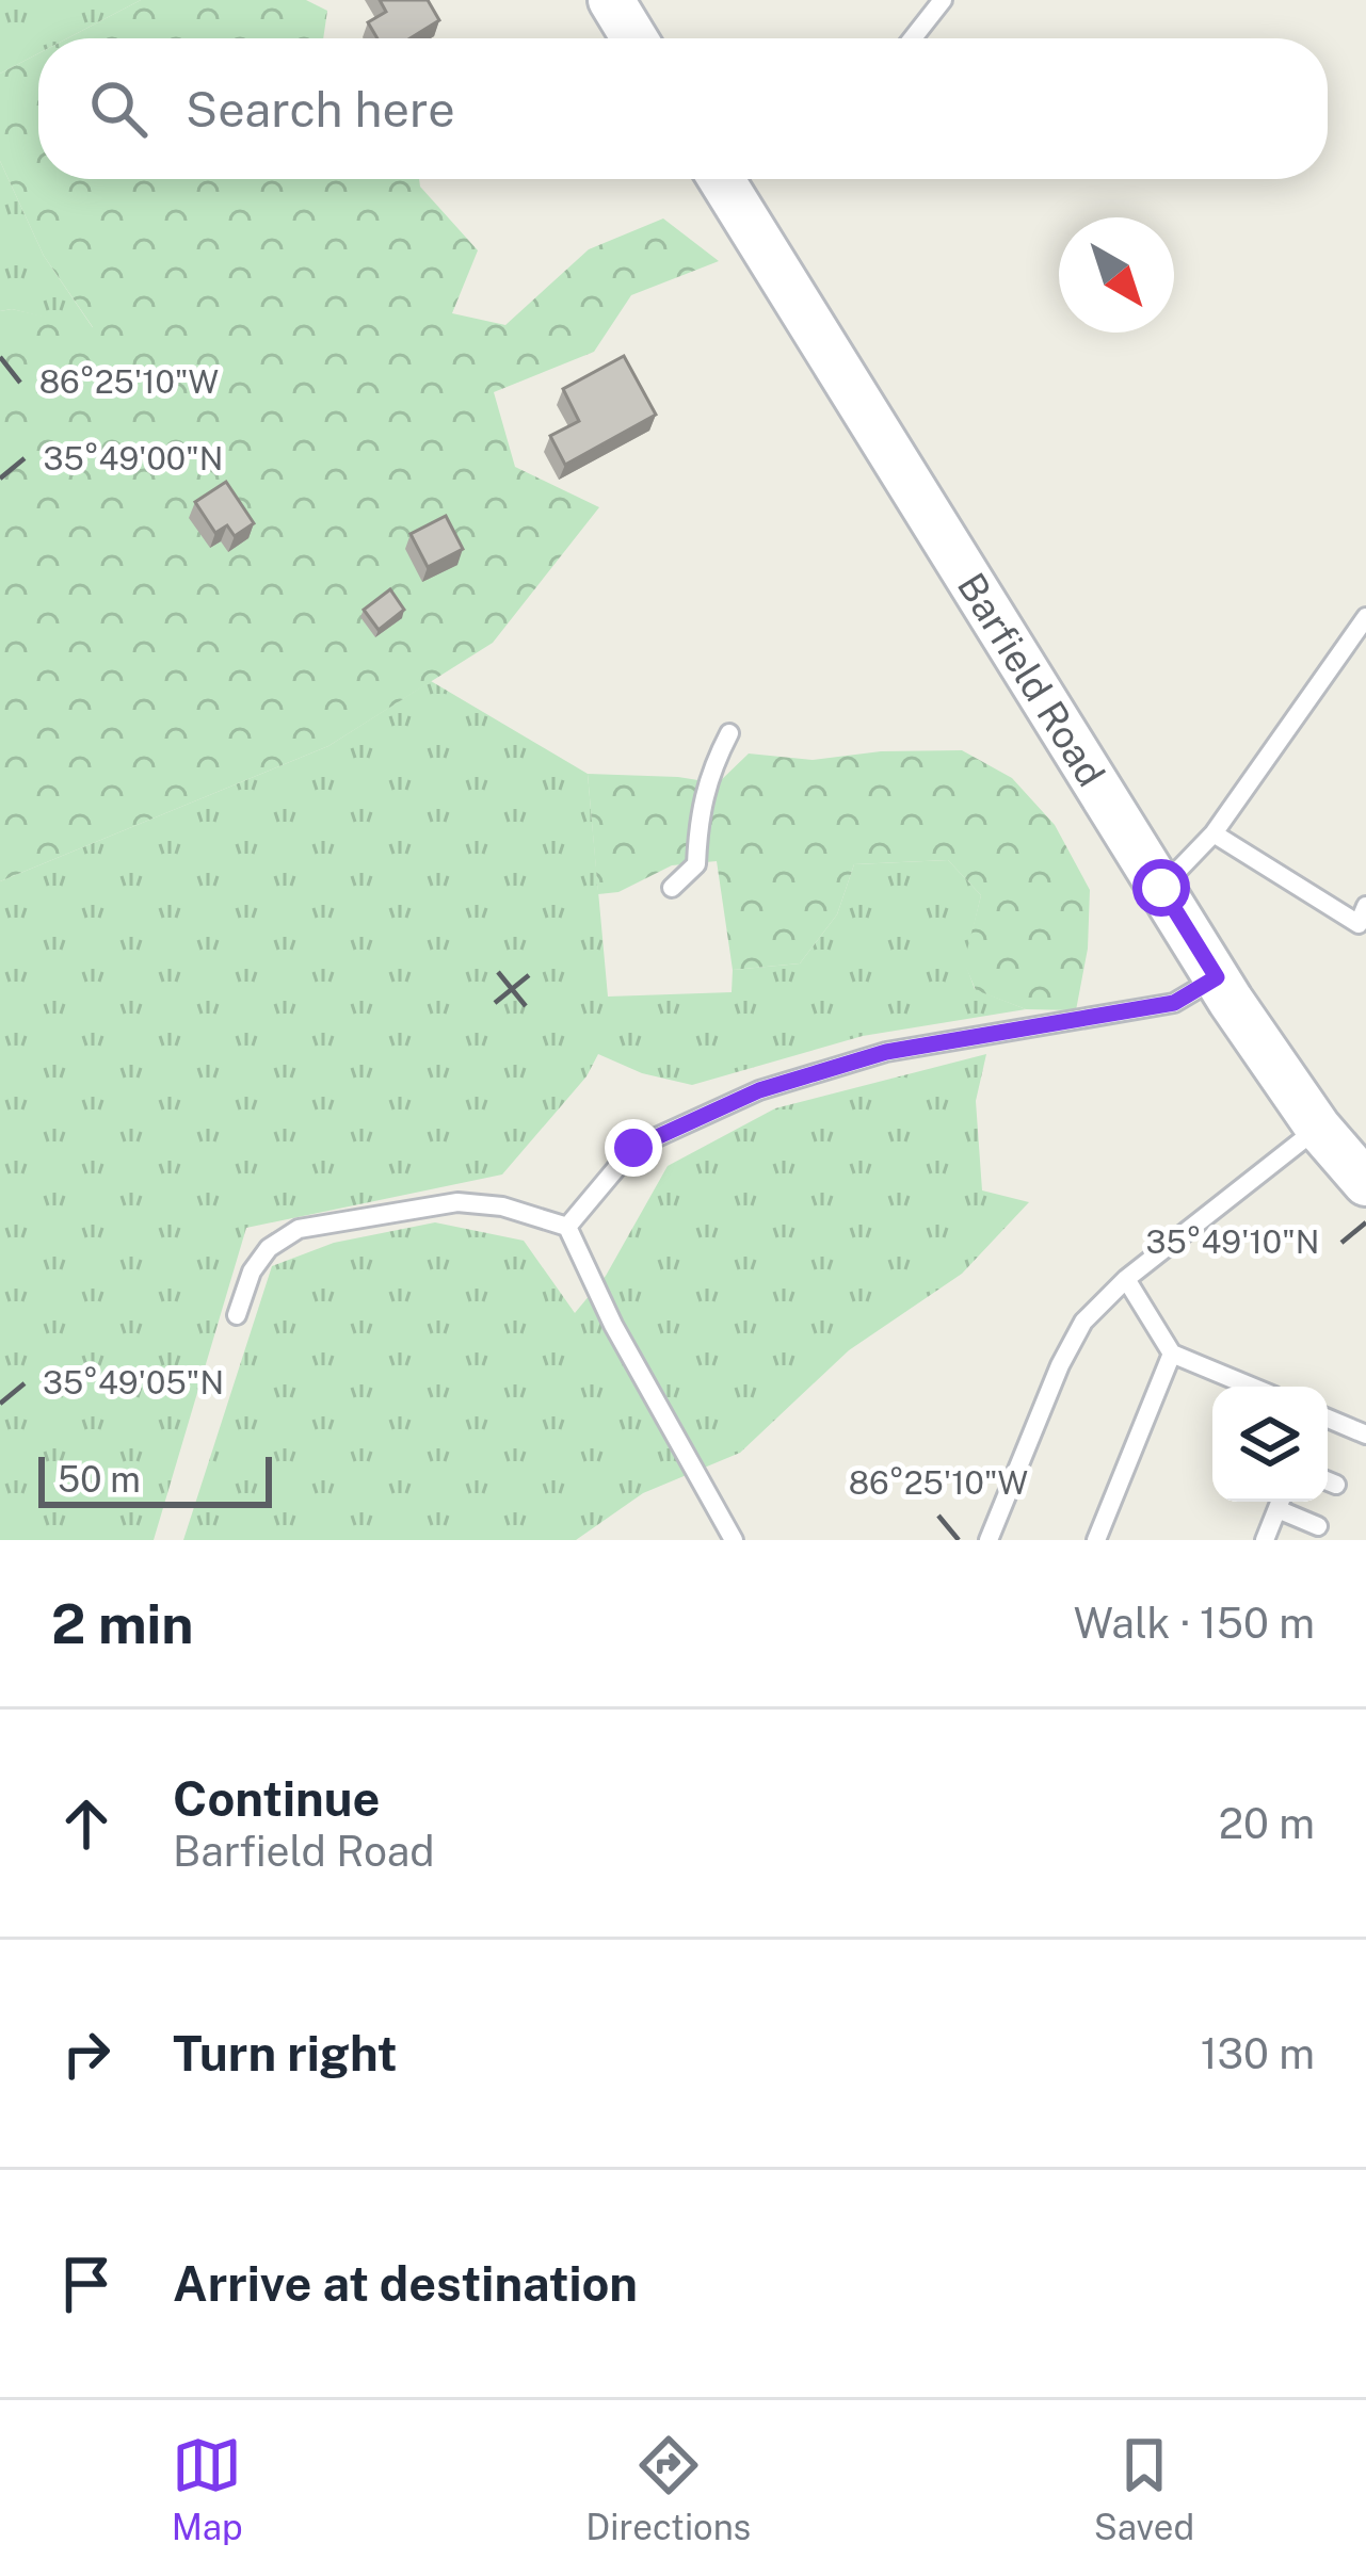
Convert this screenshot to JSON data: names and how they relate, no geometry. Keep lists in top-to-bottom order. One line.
{"streets":{"street":["Barfield Road"]},"scale_bar":"50 m","north":"bottom right","page":{"search":"Search here","scale":"50 m","heading":["2 min","Walk · 150 m"],"list":[["Continue","Barfield Road","20 m"],["Turn right","130 m"],"Arrive at destination"],"nav":["Map","Directions","Saved"]},"coordinates":["86°25'10\"W","35°49'00\"N","35°49'10\"N","35°49'05\"N"]}
